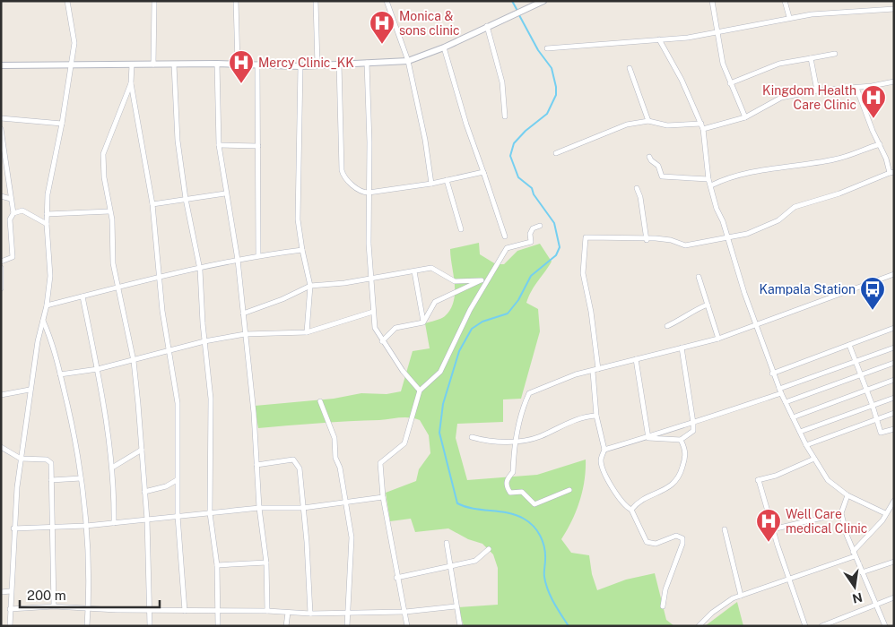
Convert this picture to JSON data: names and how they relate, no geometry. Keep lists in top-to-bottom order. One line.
{"places":{"hospital":["Monica & sons clinic","Mercy Clinic_KK","Kingdom Health Care Clinic","Well Care medical Clinic"],"bus stop":["Kampala Station"]},"scale_bar":"200 m","north":"bottom"}
